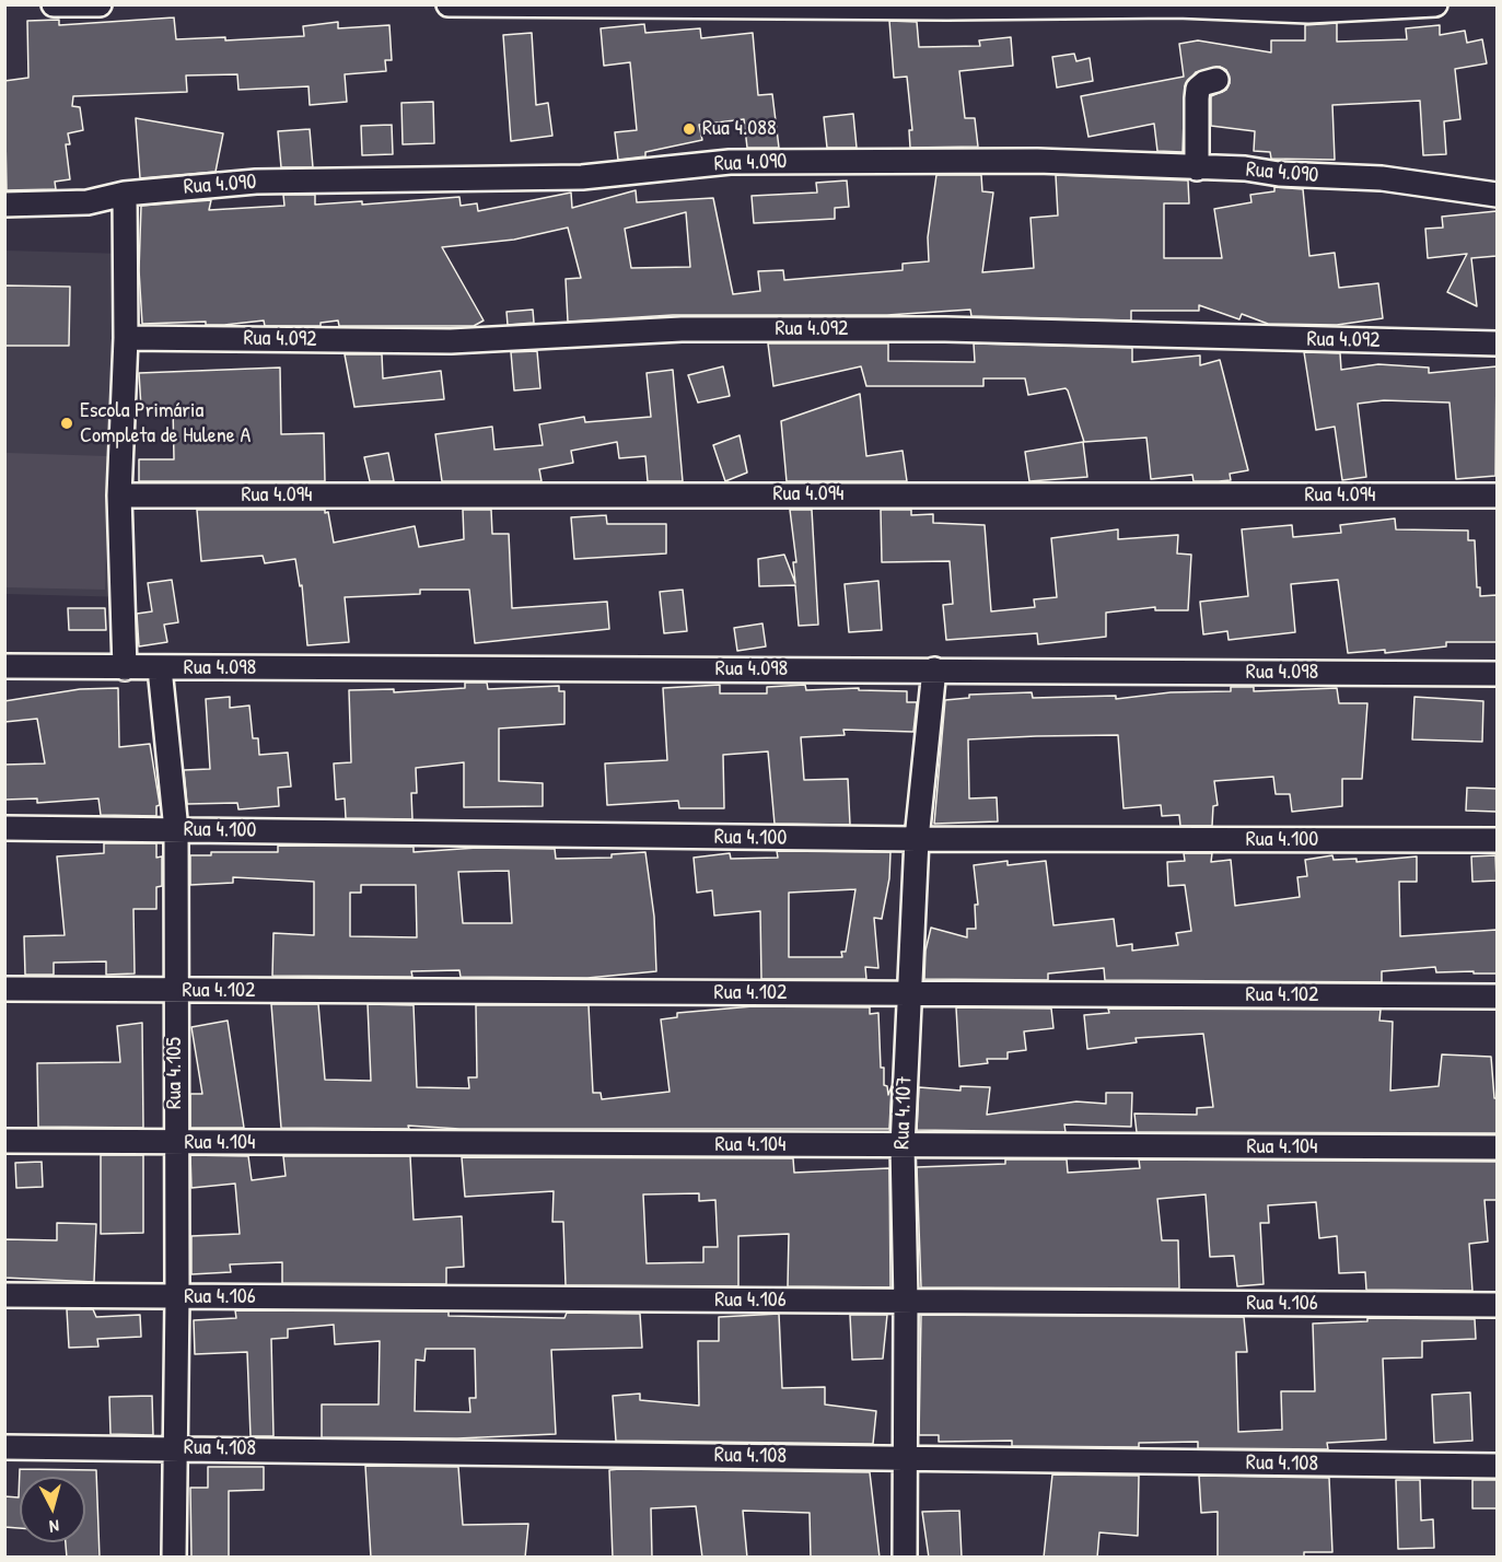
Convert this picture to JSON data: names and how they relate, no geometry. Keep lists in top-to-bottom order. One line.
{"streets":{"street":["Rua 4.090","Rua 4.092","Rua 4.094","Rua 4.098","Rua 4.100","Rua 4.102","Rua 4.105","Rua 4.107","Rua 4.104","Rua 4.106","Rua 4.108"]},"crossings":[["Rua 4.098","Rua 4.105"],["Rua 4.098","Rua 4.107"],["Rua 4.100","Rua 4.105"],["Rua 4.100","Rua 4.107"],["Rua 4.102","Rua 4.105"],["Rua 4.102","Rua 4.107"],["Rua 4.105","Rua 4.104"],["Rua 4.105","Rua 4.106"],["Rua 4.105","Rua 4.108"],["Rua 4.107","Rua 4.104"],["Rua 4.107","Rua 4.106"],["Rua 4.107","Rua 4.108"]],"places":["Rua 4.088","Escola Primária Completa de Hulene A"],"north":"bottom"}
